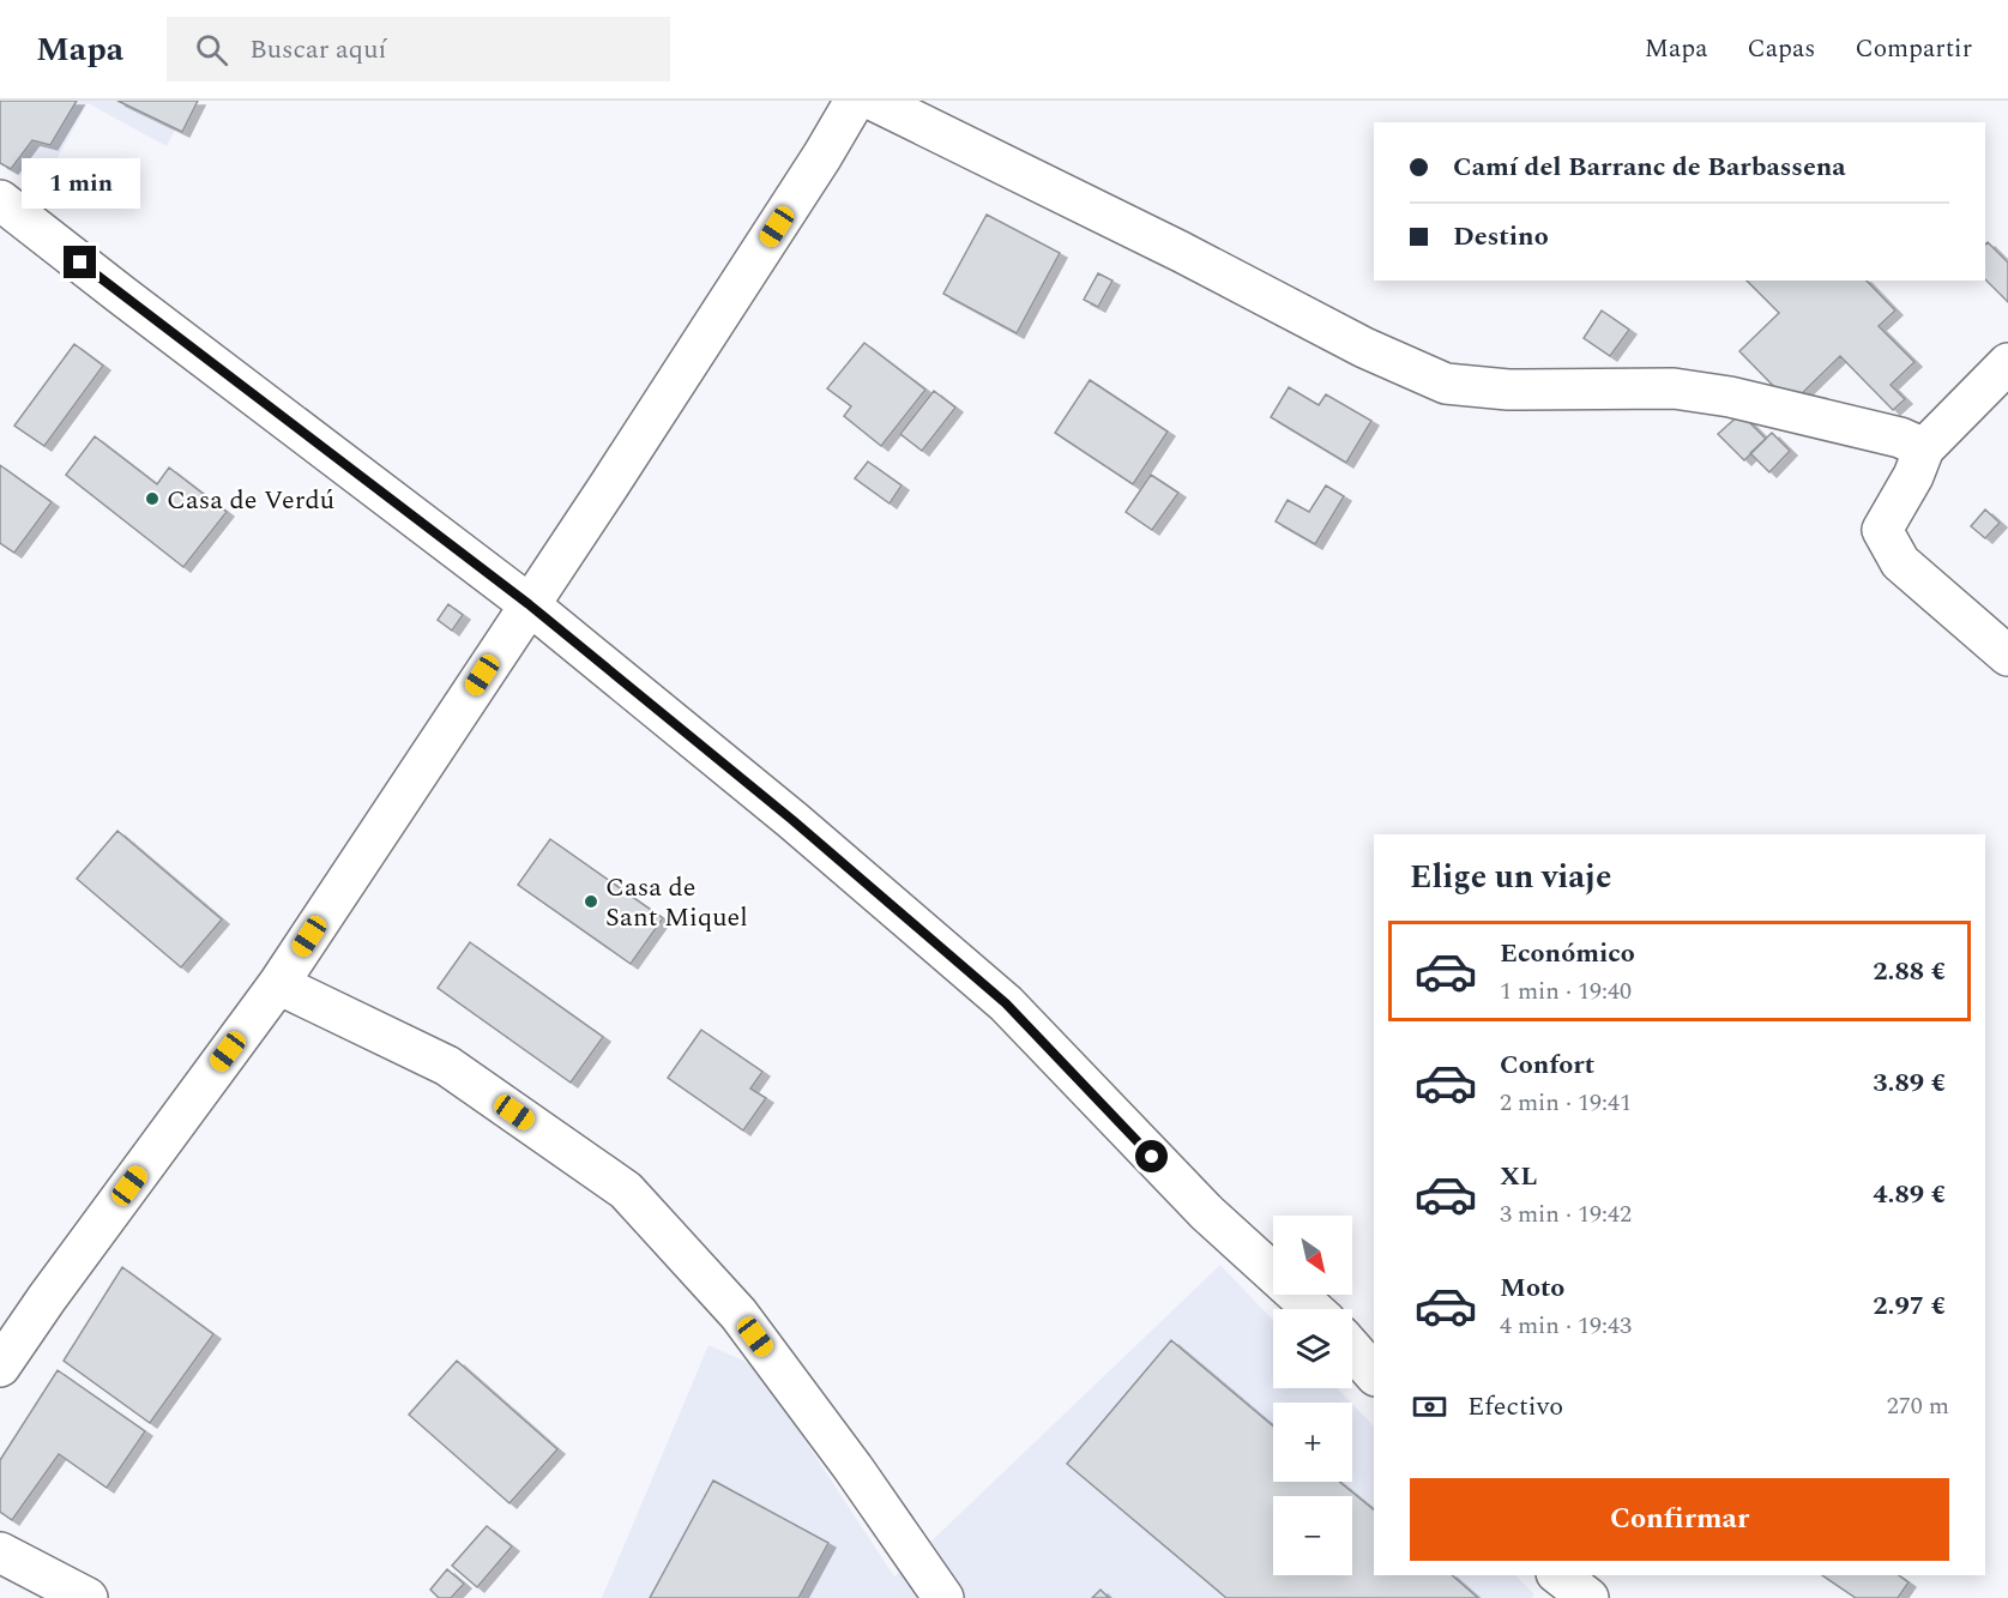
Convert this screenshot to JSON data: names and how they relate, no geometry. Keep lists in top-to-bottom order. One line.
{"places":["Casa de Verdú","Casa de Sant Miquel"],"north":"bottom right","page":{"header":"Mapa","search":"Buscar aquí","nav":["Mapa","Capas","Compartir"],"banner":["Camí del Barranc de Barbassena","Destino"],"bubble":"1 min","heading":"Elige un viaje","list":[{"name":"Económico","note":"1 min · 19:40","value":"2.88 €"},{"name":"Confort","note":"2 min · 19:41","value":"3.89 €"},{"name":"XL","note":"3 min · 19:42","value":"4.89 €"},{"name":"Moto","note":"4 min · 19:43","value":"2.97 €"}],"map_buttons":["+","−"],"pay":["Efectivo","270 m"],"buttons":"Confirmar"}}
